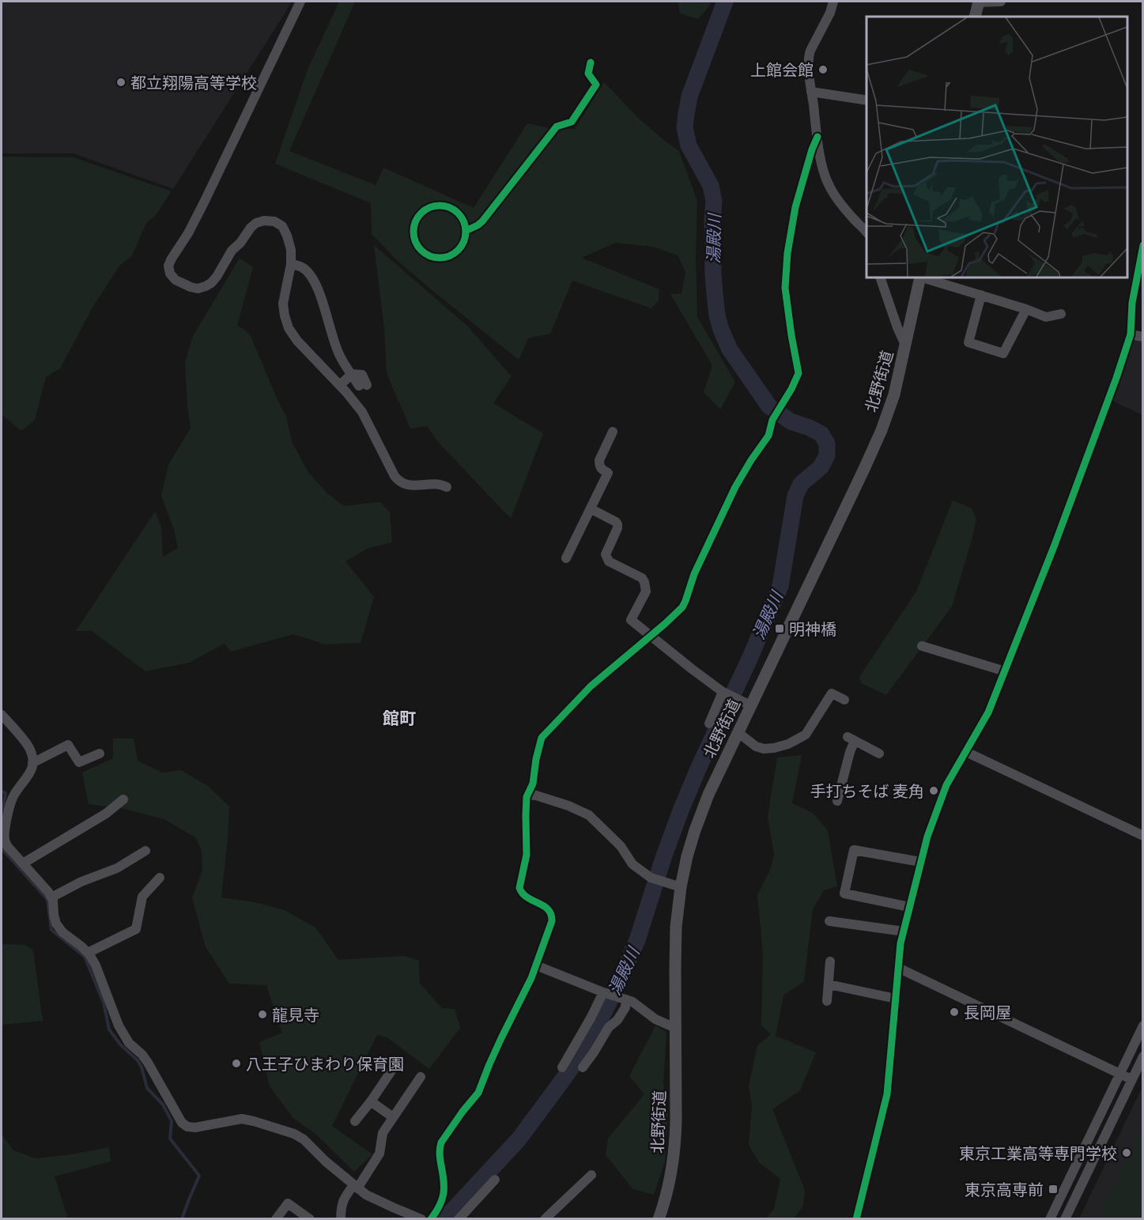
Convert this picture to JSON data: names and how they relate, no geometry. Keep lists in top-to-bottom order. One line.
{"streets":{"main road":["北野街道"]},"districts":["館町"],"water":["湯殿川"],"places":{"other":["上館会館","都立翔陽高等学校","手打ちそば 麦角","長岡屋","龍見寺","八王子ひまわり保育園","東京工業高等専門学校"],"transit":["明神橋","東京高専前"]}}
